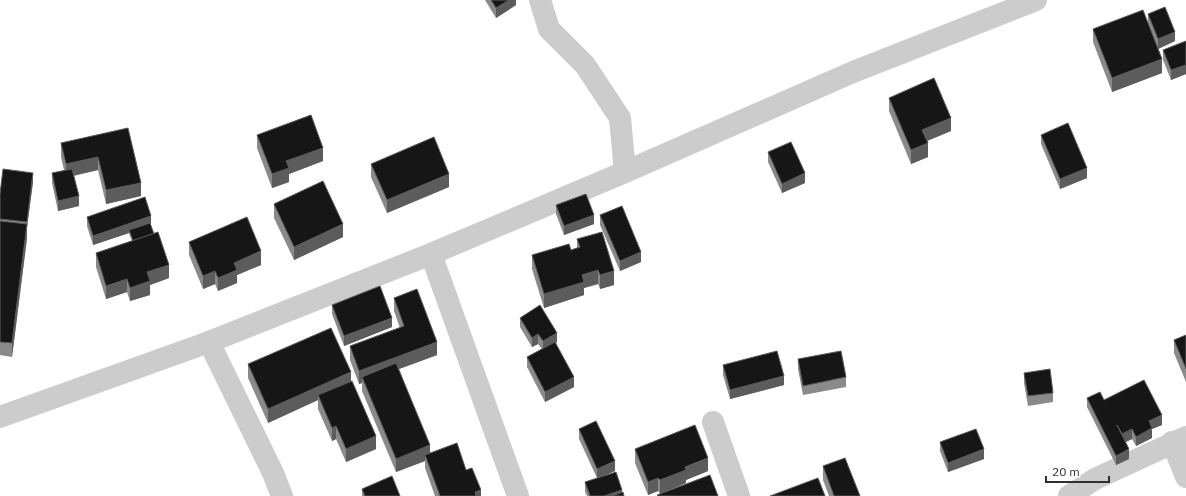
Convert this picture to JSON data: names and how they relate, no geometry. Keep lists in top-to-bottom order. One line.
{"scale_bar":"20 m"}
